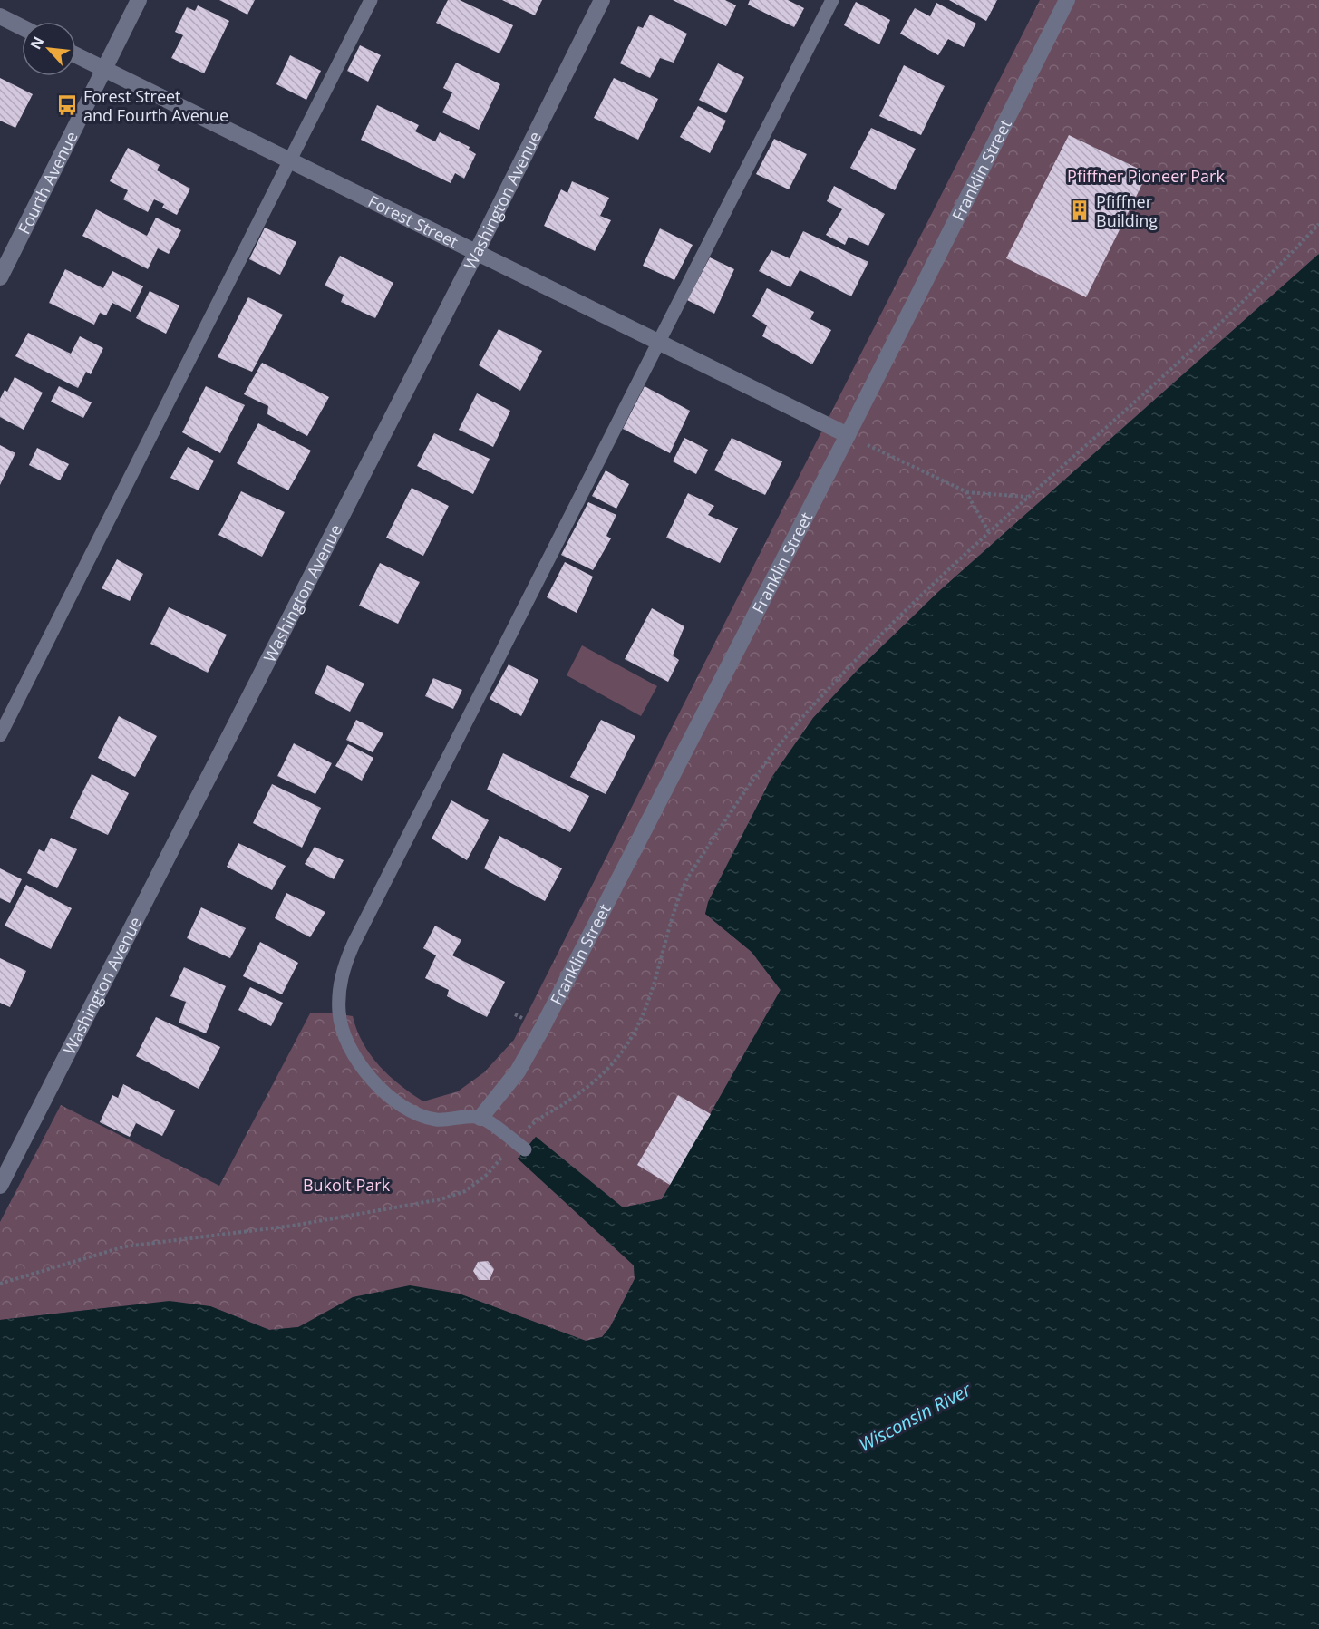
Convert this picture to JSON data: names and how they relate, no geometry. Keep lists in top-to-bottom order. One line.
{"streets":{"street":["Franklin Street","Fourth Avenue","Washington Avenue","Forest Street"]},"crossings":[["Franklin Street","Forest Street"],["Fourth Avenue","Forest Street"],["Washington Avenue","Forest Street"]],"water":["Wisconsin River"],"parks":["Pfiffner Pioneer Park","Bukolt Park"],"places":{"bus stop":["Forest Street and Fourth Avenue"],"building":["Pfiffner Building"]},"north":"top left"}
